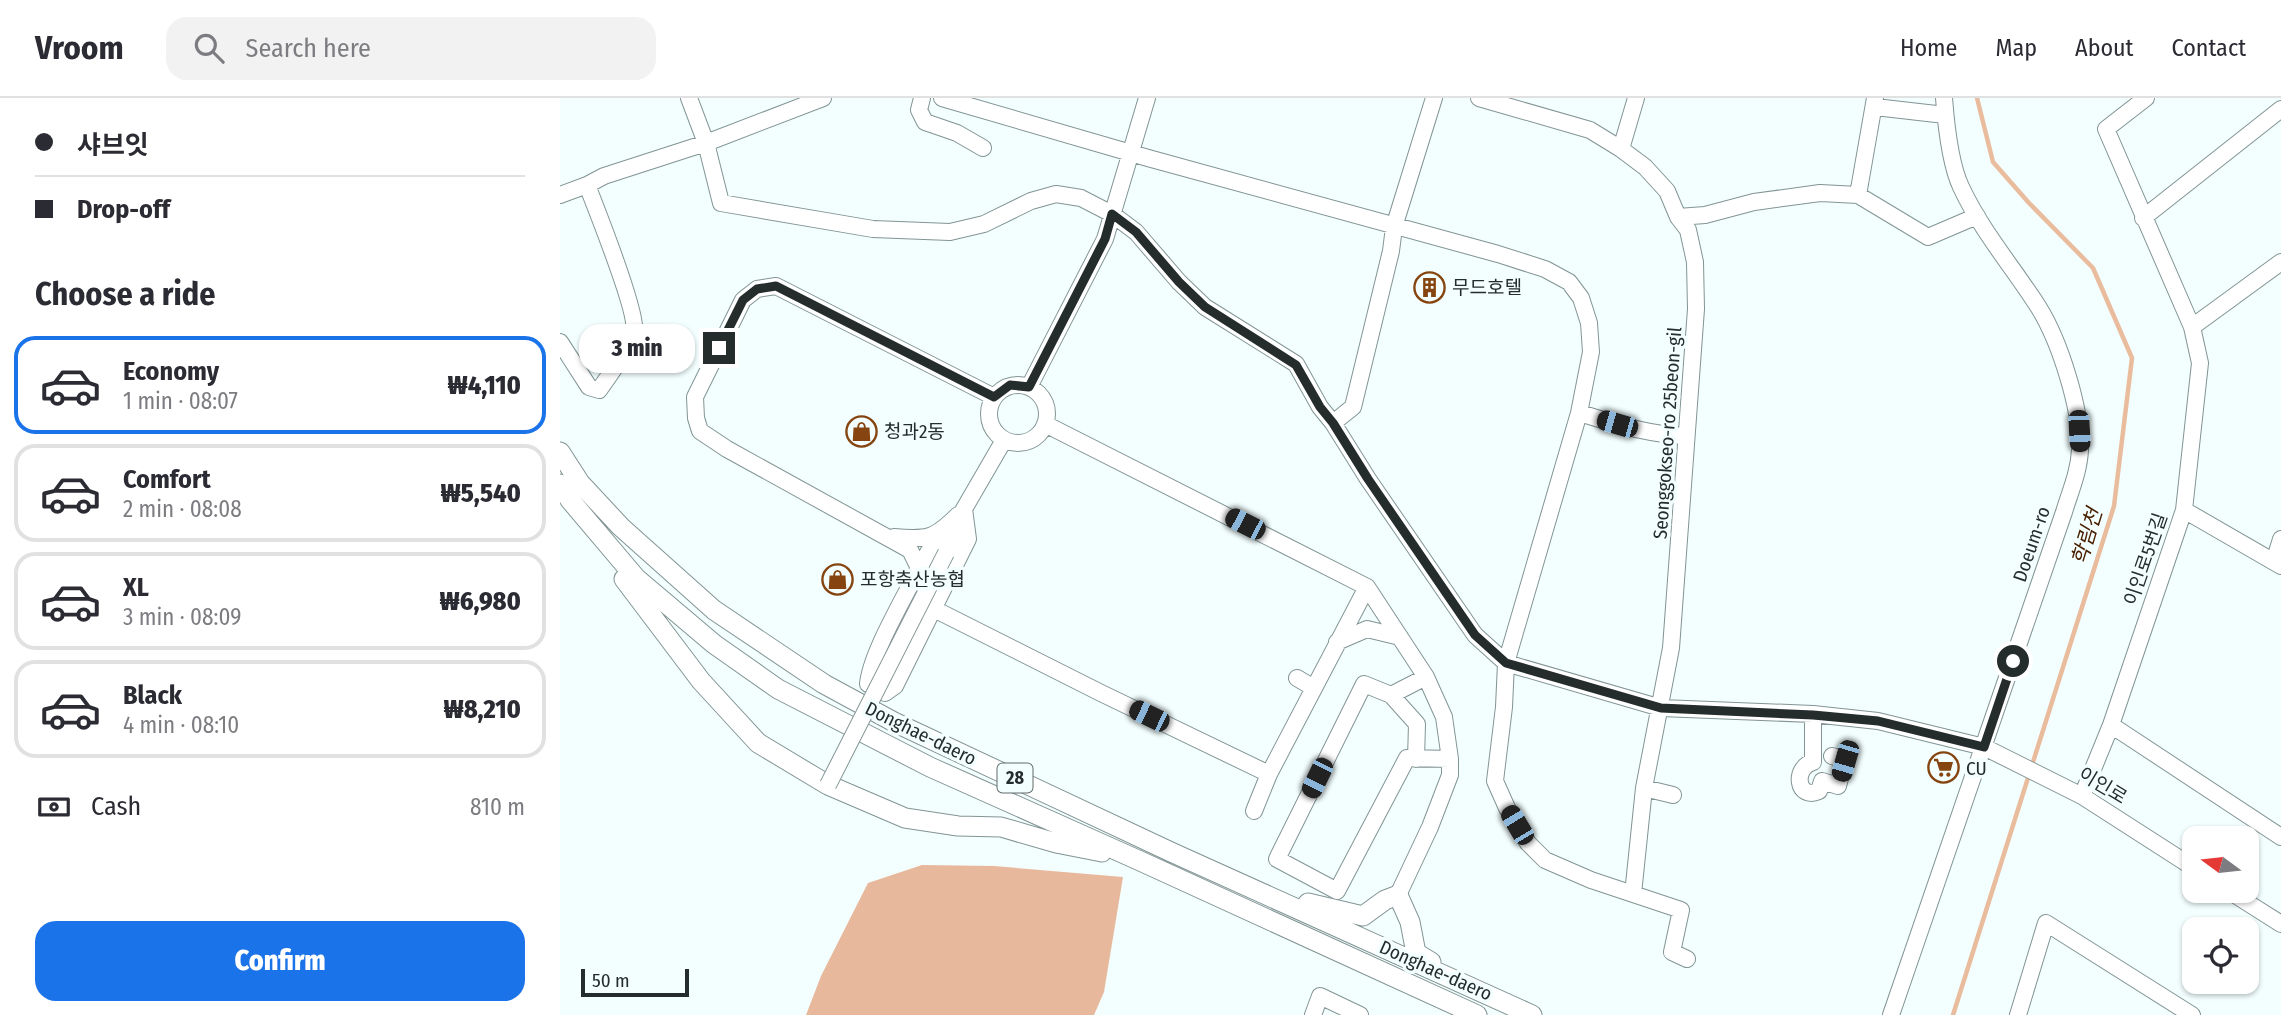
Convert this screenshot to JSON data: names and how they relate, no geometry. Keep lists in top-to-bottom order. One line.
{"streets":{"main road":["Donghae-daero","28"],"street":["Seonggokseo-ro 25beon-gil","Doeum-ro","이인로5번길","이인로"]},"crossings":[["Seonggokseo-ro 25beon-gil","이인로"],["Doeum-ro","이인로"],["이인로5번길","이인로"]],"water":["학림천"],"places":{"building":["무드호텔"],"shop":["청과2동","포항축산농협"],"supermarket":["CU"]},"scale_bar":"50 m","north":"left","page":{"header":"Vroom","search":"Search here","nav":["Home","Map","About","Contact"],"banner":["샤브잇","Drop-off"],"heading":"Choose a ride","bubble":"3 min","list":[{"name":"Economy","note":"1 min · 08:07","value":"₩4,110"},{"name":"Comfort","note":"2 min · 08:08","value":"₩5,540"},{"name":"XL","note":"3 min · 08:09","value":"₩6,980"},{"name":"Black","note":"4 min · 08:10","value":"₩8,210"}],"pay":["Cash","810 m"],"buttons":"Confirm","scale":"50 m"}}
